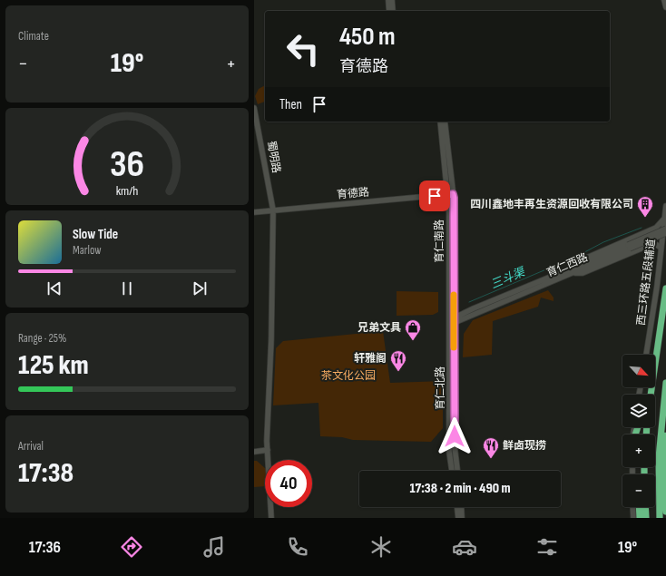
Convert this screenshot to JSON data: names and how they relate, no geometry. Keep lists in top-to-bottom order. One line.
{"streets":{"street":["蜀明路","育德路","育仁南路","育仁西路","西三环路五段辅道","育仁北路"]},"crossings":[["蜀明路","育德路"],["育德路","育仁南路"],["育仁南路","育仁西路"],["育仁南路","育仁北路"],["育仁西路","育仁北路"]],"water":["三斗渠"],"parks":["茶文化公园"],"places":{"building":["四川鑫地丰再生资源回收有限公司"],"shop":["兄弟文具"],"restaurant":["轩雅阁","鲜卤现捞"]},"north":"bottom right","page":{"tile":["Climate",["Range · 25%","125 km"],["Arrival","17:38"]],"turn":["450 m","育德路"],"heat":["−","19°","+"],"then":"Then","song":["Slow Tide","Marlow"],"map_buttons":["+","−"],"limit":"40","trip":"17:38 · 2 min · 490 m","tabs":["17:36","19°"],"gauge":["36","km/h"]}}
